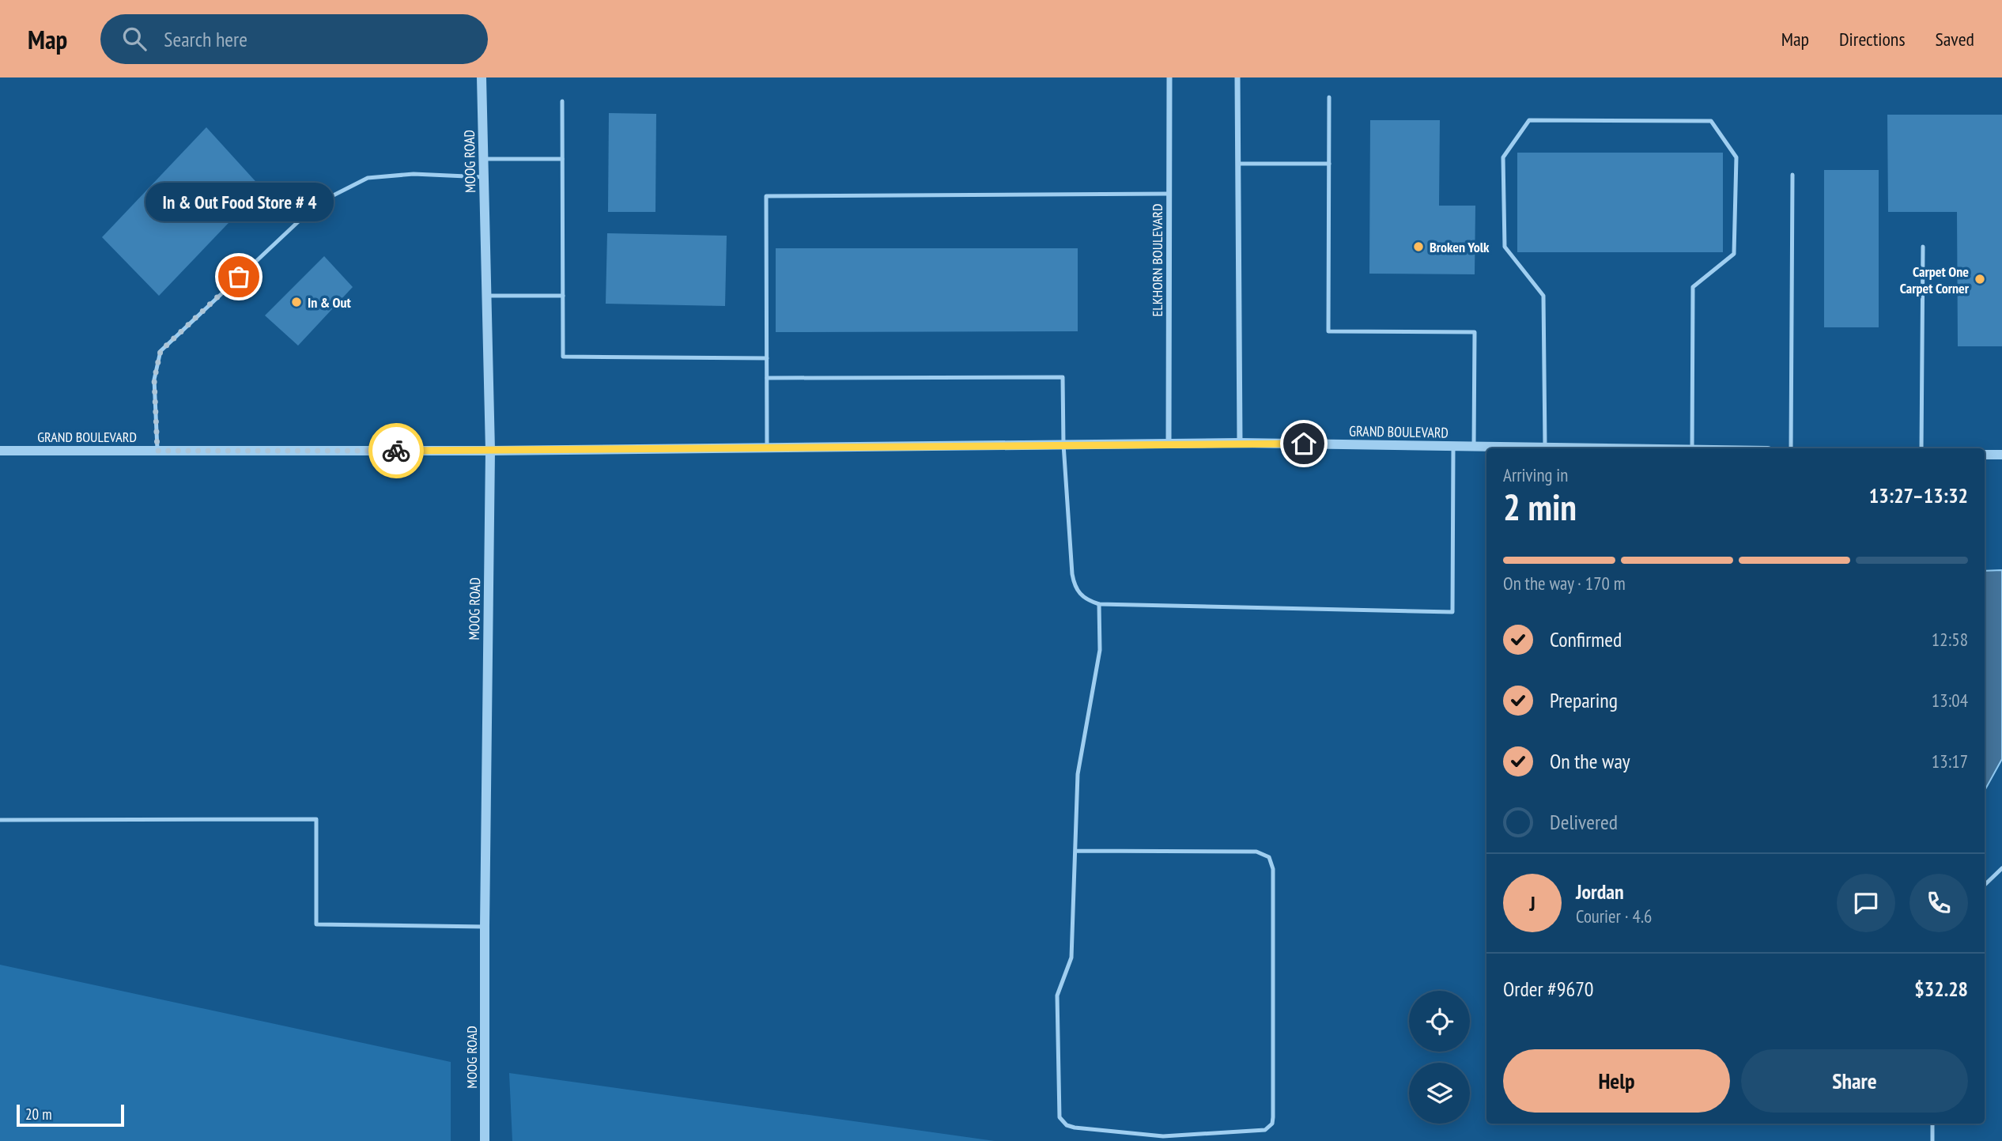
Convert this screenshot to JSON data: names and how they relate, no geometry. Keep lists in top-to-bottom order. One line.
{"streets":{"street":["MOOG ROAD","ELKHORN BOULEVARD","GRAND BOULEVARD"]},"crossings":[["MOOG ROAD","GRAND BOULEVARD"],["ELKHORN BOULEVARD","GRAND BOULEVARD"]],"places":["Broken Yolk","In & Out Food Store # 4","Carpet One Carpet Corner","In & Out"],"scale_bar":"20 m","page":{"header":"Map","search":"Search here","nav":["Map","Directions","Saved"],"bubble":"In & Out Food Store # 4","heading":["2 min","Arriving in","13:27–13:32"],"panel":["Jordan","Courier · 4.6","Order #9670","$32.28"],"bar":"On the way · 170 m","list":[["Confirmed","12:58"],["Preparing","13:04"],["On the way","13:17"],"Delivered"],"round":"J","buttons":["Help","Share"],"scale":"20 m"}}
